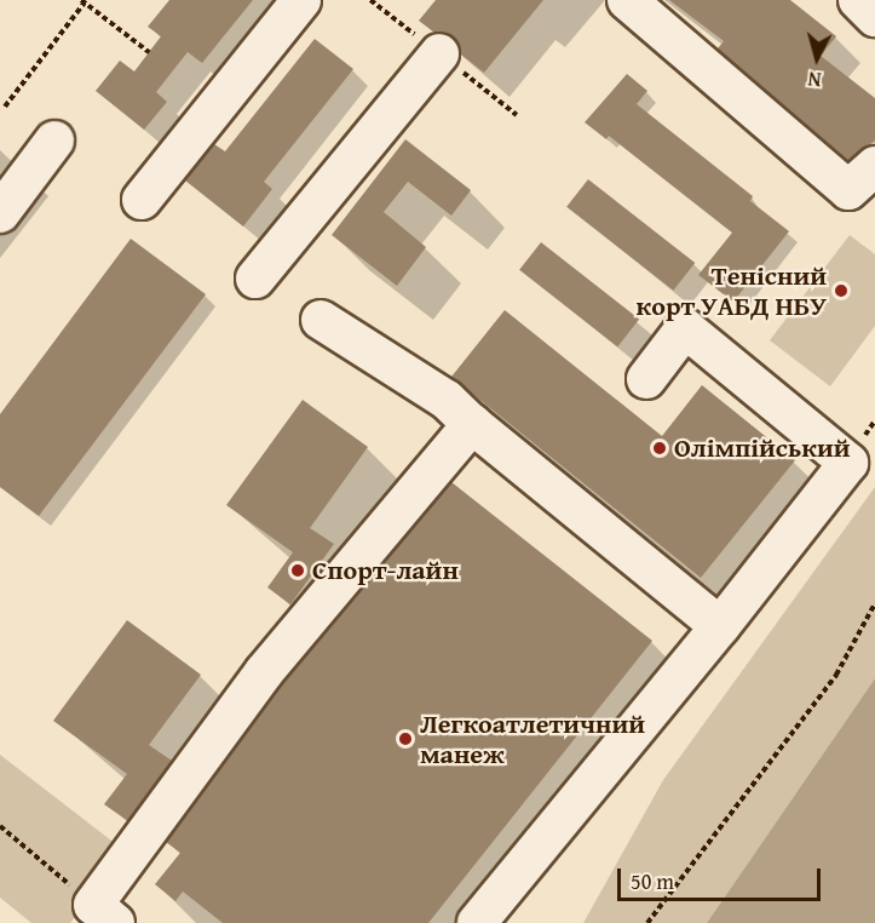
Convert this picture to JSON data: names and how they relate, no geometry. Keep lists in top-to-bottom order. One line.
{"places":["Тенісний корт УАБД НБУ","Олімпійський","Спорт-лайн","Легкоатлетичний манеж"],"scale_bar":"50 m","north":"bottom"}
